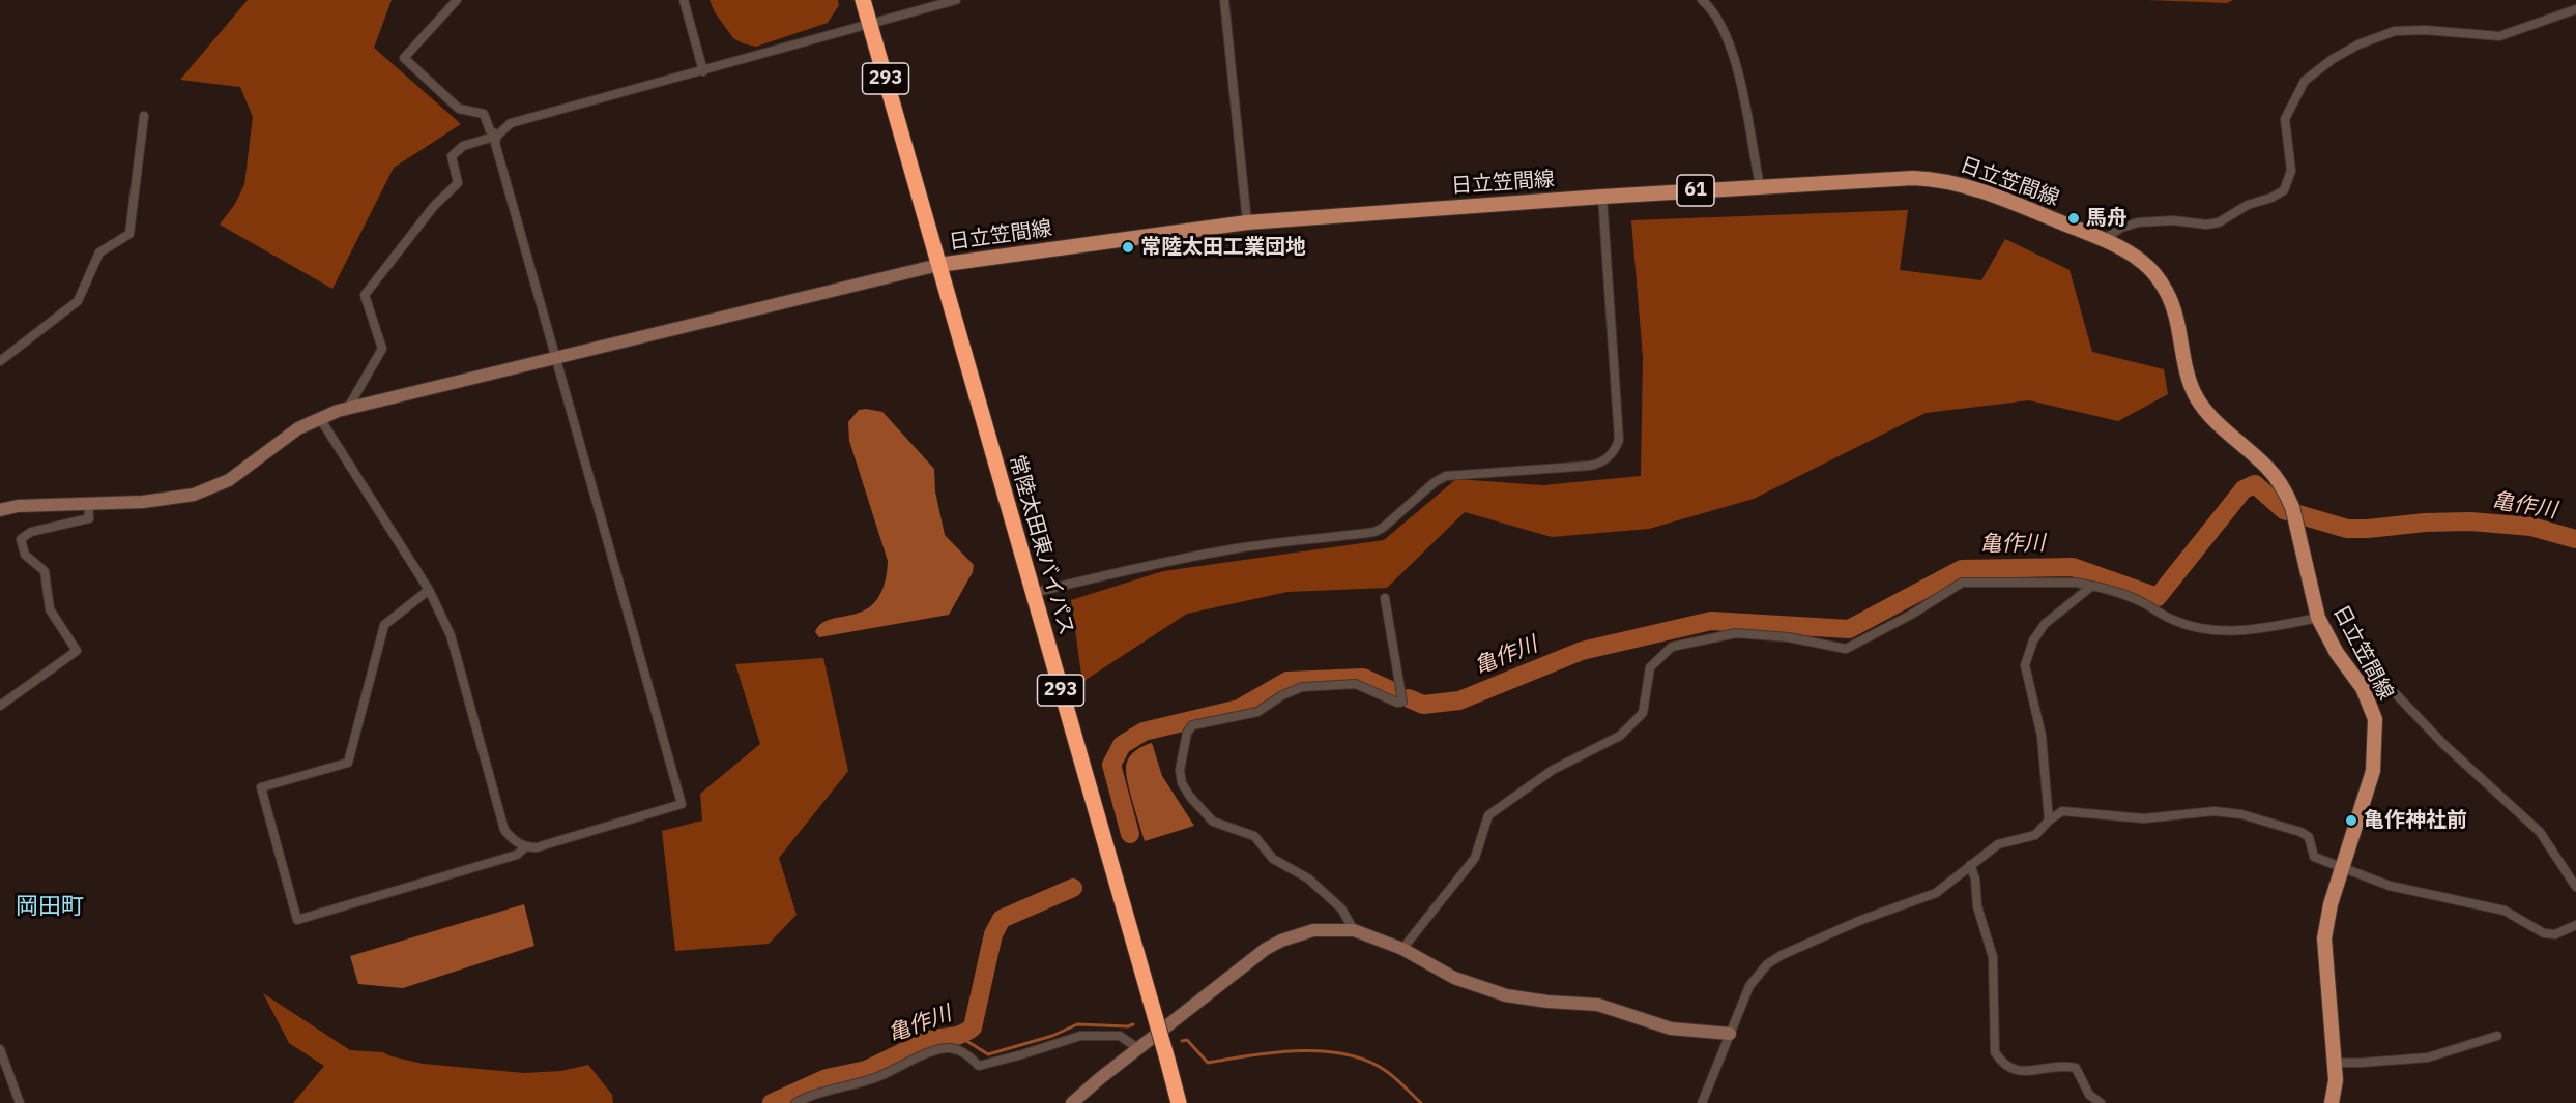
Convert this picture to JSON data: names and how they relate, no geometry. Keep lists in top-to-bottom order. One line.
{"streets":{"highway":["293","常陸太田東バイパス"],"main road":["日立笠間線","61"]},"crossings":[["日立笠間線","常陸太田東バイパス"]],"districts":["岡田町"],"water":["亀作川"],"places":["馬舟","常陸太田工業団地","亀作神社前"]}
